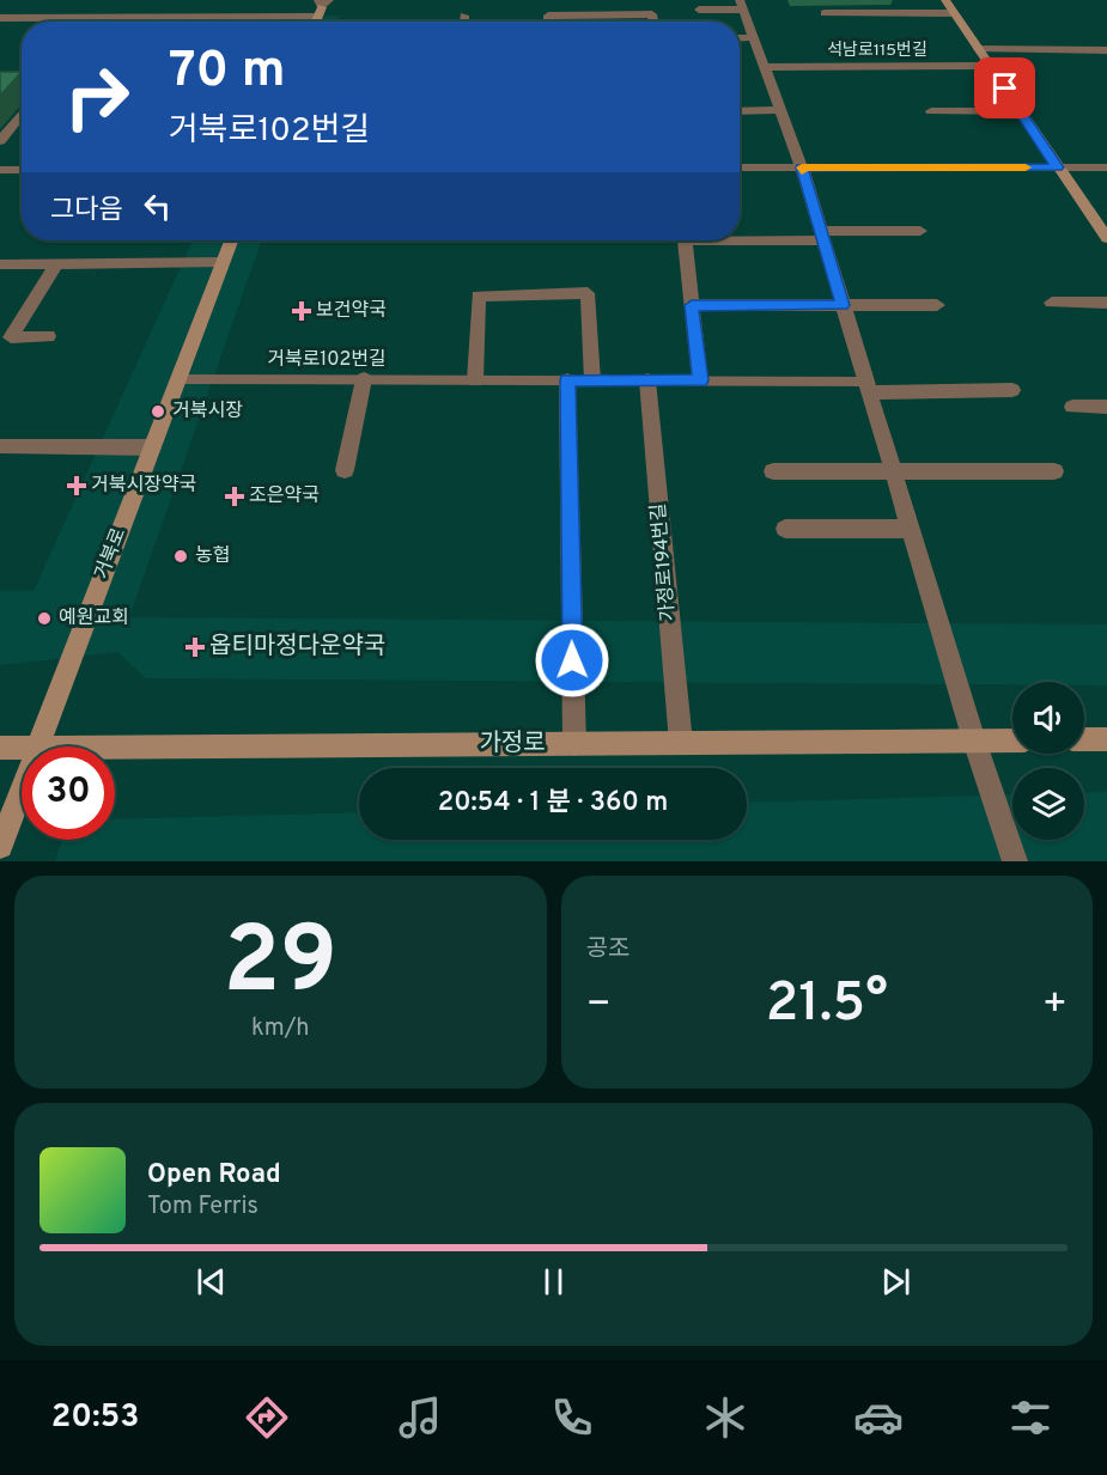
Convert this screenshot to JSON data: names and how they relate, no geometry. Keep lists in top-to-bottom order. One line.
{"streets":{"street":["석남로115번길","거북로","가정로194번길","가정로"],"lane":["거북로102번길"]},"crossings":[["거북로102번길","거북로"],["거북로102번길","가정로194번길"],["가정로194번길","가정로"]],"places":{"health":["보건약국","거북시장약국","조은약국","옵티마정다운약국"],"other":["거북시장","농협","예원교회"]},"page":{"turn":["70 m","거북로102번길"],"then":"그다음","limit":"30","trip":"20:54 · 1 분 · 360 m","tile":[["29","km/h"],"공조"],"heat":["−","21.5°","+"],"song":["Open Road","Tom Ferris"],"tabs":"20:53"}}
